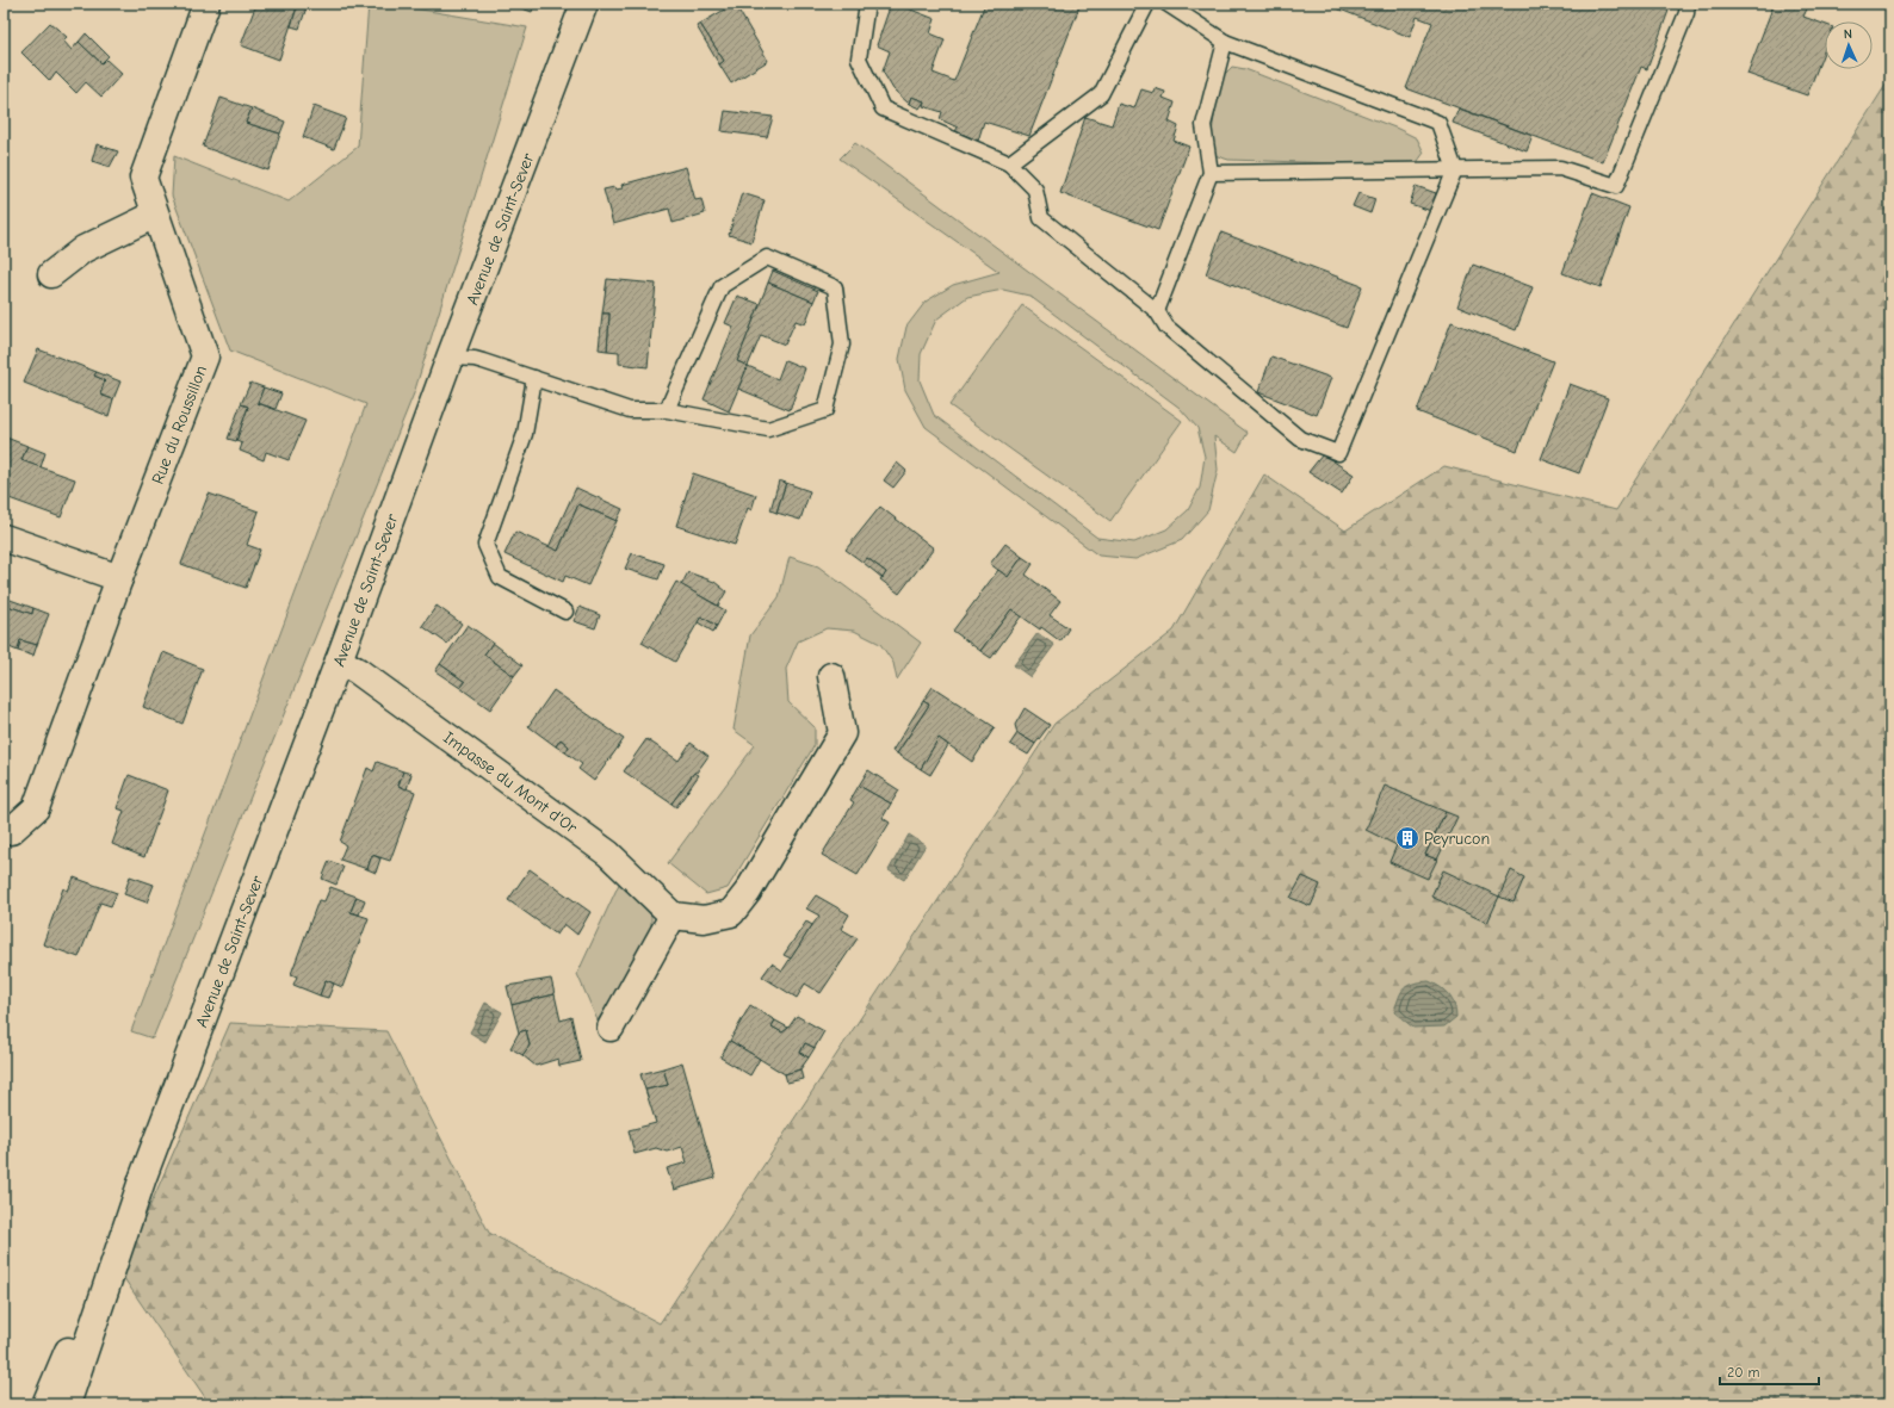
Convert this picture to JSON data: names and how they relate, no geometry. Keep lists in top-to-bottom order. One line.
{"streets":{"street":["Avenue de Saint-Sever","Rue du Roussillon","Impasse du Mont d'Or"]},"crossings":[["Avenue de Saint-Sever","Impasse du Mont d'Or"]],"places":{"building":["Peyrucon"]},"scale_bar":"20 m","north":"top"}
